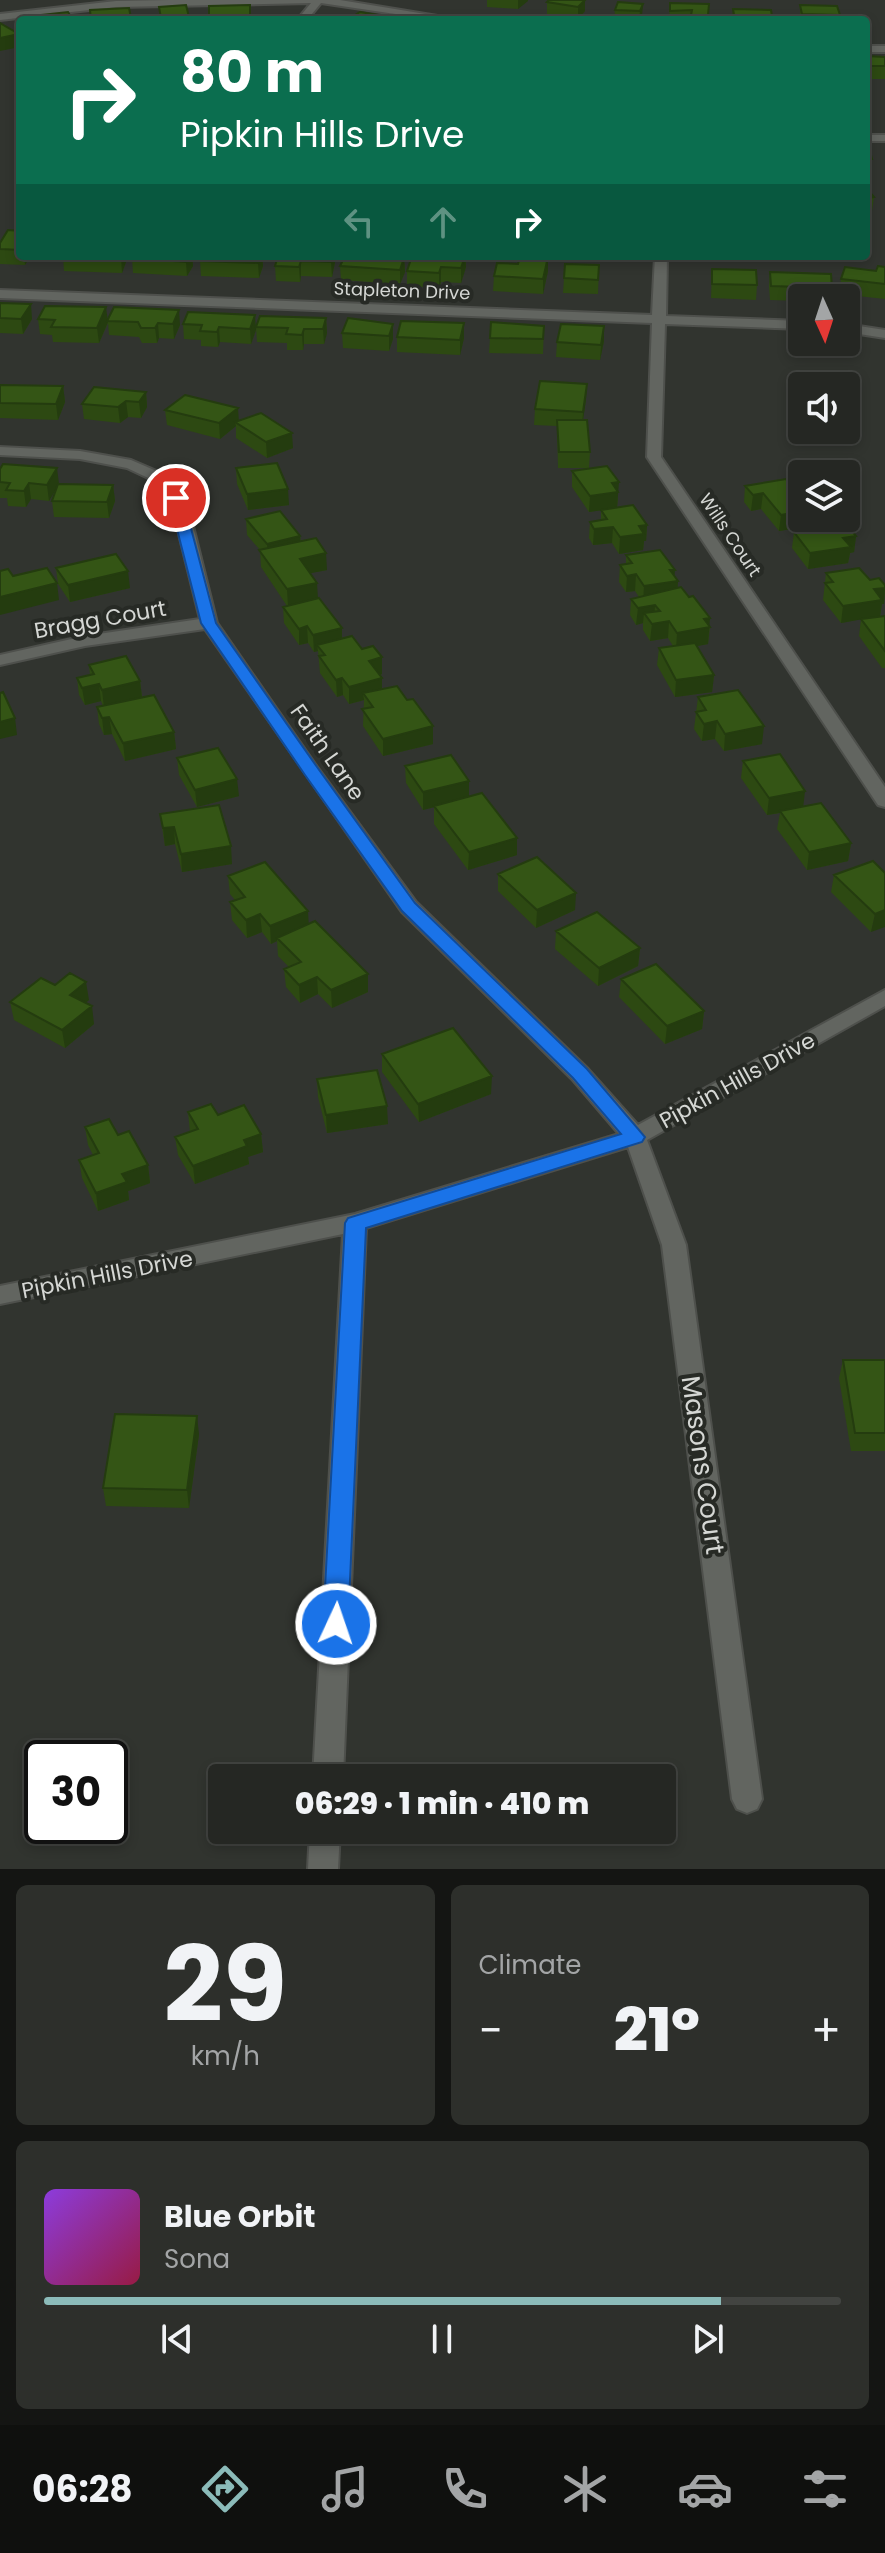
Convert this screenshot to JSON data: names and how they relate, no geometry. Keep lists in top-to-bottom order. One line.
{"streets":{"street":["Stapleton Drive","Wills Court","Bragg Court","Faith Lane","Pipkin Hills Drive","Masons Court"]},"crossings":[["Stapleton Drive","Wills Court"],["Bragg Court","Faith Lane"],["Faith Lane","Pipkin Hills Drive"],["Faith Lane","Masons Court"],["Pipkin Hills Drive","Masons Court"]],"north":"bottom","page":{"turn":["80 m","Pipkin Hills Drive"],"limit":"30","trip":"06:29 · 1 min · 410 m","tile":[["29","km/h"],"Climate"],"heat":["−","21°","+"],"song":["Blue Orbit","Sona"],"tabs":"06:28"}}
